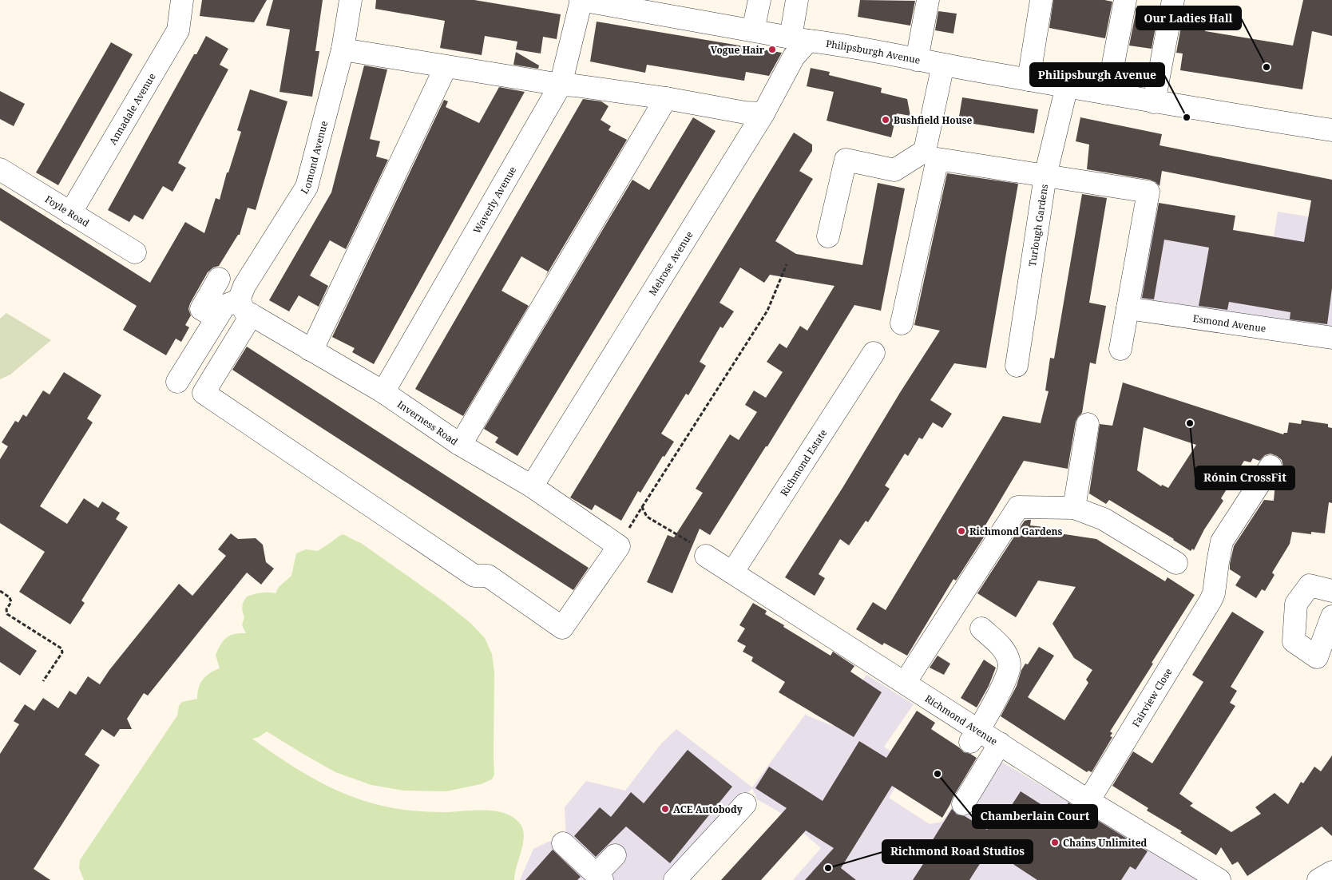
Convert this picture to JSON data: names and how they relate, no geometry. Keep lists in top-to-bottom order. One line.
{"streets":{"street":["Philipsburgh Avenue","Annadale Avenue","Lomond Avenue","Waverly Avenue","Foyle Road","Turlough Gardens","Melrose Avenue","Esmond Avenue","Inverness Road","Richmond Estate","Fairview Close","Richmond Avenue"]},"crossings":[["Philipsburgh Avenue","Waverly Avenue"],["Philipsburgh Avenue","Turlough Gardens"],["Philipsburgh Avenue","Melrose Avenue"],["Annadale Avenue","Foyle Road"],["Lomond Avenue","Inverness Road"],["Waverly Avenue","Inverness Road"],["Melrose Avenue","Inverness Road"],["Richmond Estate","Richmond Avenue"],["Fairview Close","Richmond Avenue"]],"places":["Vogue Hair","Our Ladies Hall","Philipsburgh Avenue","Bushfield House","Rónin CrossFit","Richmond Gardens","Chamberlain Court","ACE Autobody","Chains Unlimited","Richmond Road Studios"]}
